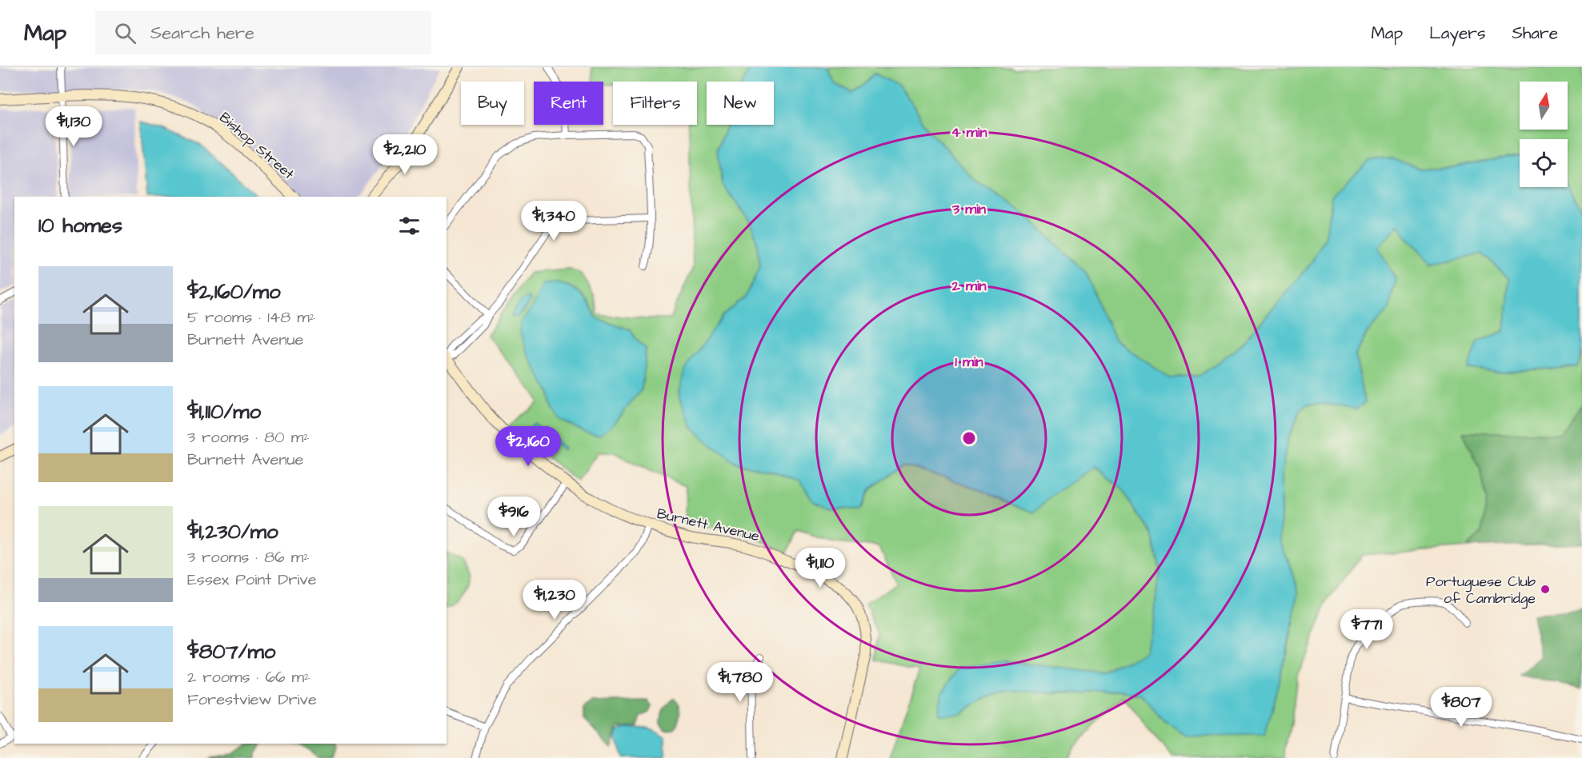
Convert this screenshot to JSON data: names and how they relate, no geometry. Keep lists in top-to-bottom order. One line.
{"streets":{"street":["Bishop Street","Burnett Avenue"]},"places":["Portuguese Club of Cambridge"],"north":"top","page":{"header":"Map","search":"Search here","nav":["Map","Layers","Share"],"chip":["Buy","Rent","Filters","New"],"price":["$1,130","$2,210","$1,340","$2,160","$916","$1,110","$1,230","$771","$1,780","$807"],"heading":"10 homes","list":[{"name":"$2,160/mo","note":"5 rooms · 148 m² · Burnett Avenue"},{"name":"$1,110/mo","note":"3 rooms · 80 m² · Burnett Avenue"},{"name":"$1,230/mo","note":"3 rooms · 86 m² · Essex Point Drive"},{"name":"$807/mo","note":"2 rooms · 66 m² · Forestview Drive"}]},"rings":["4 min","3 min","2 min","1 min"]}
